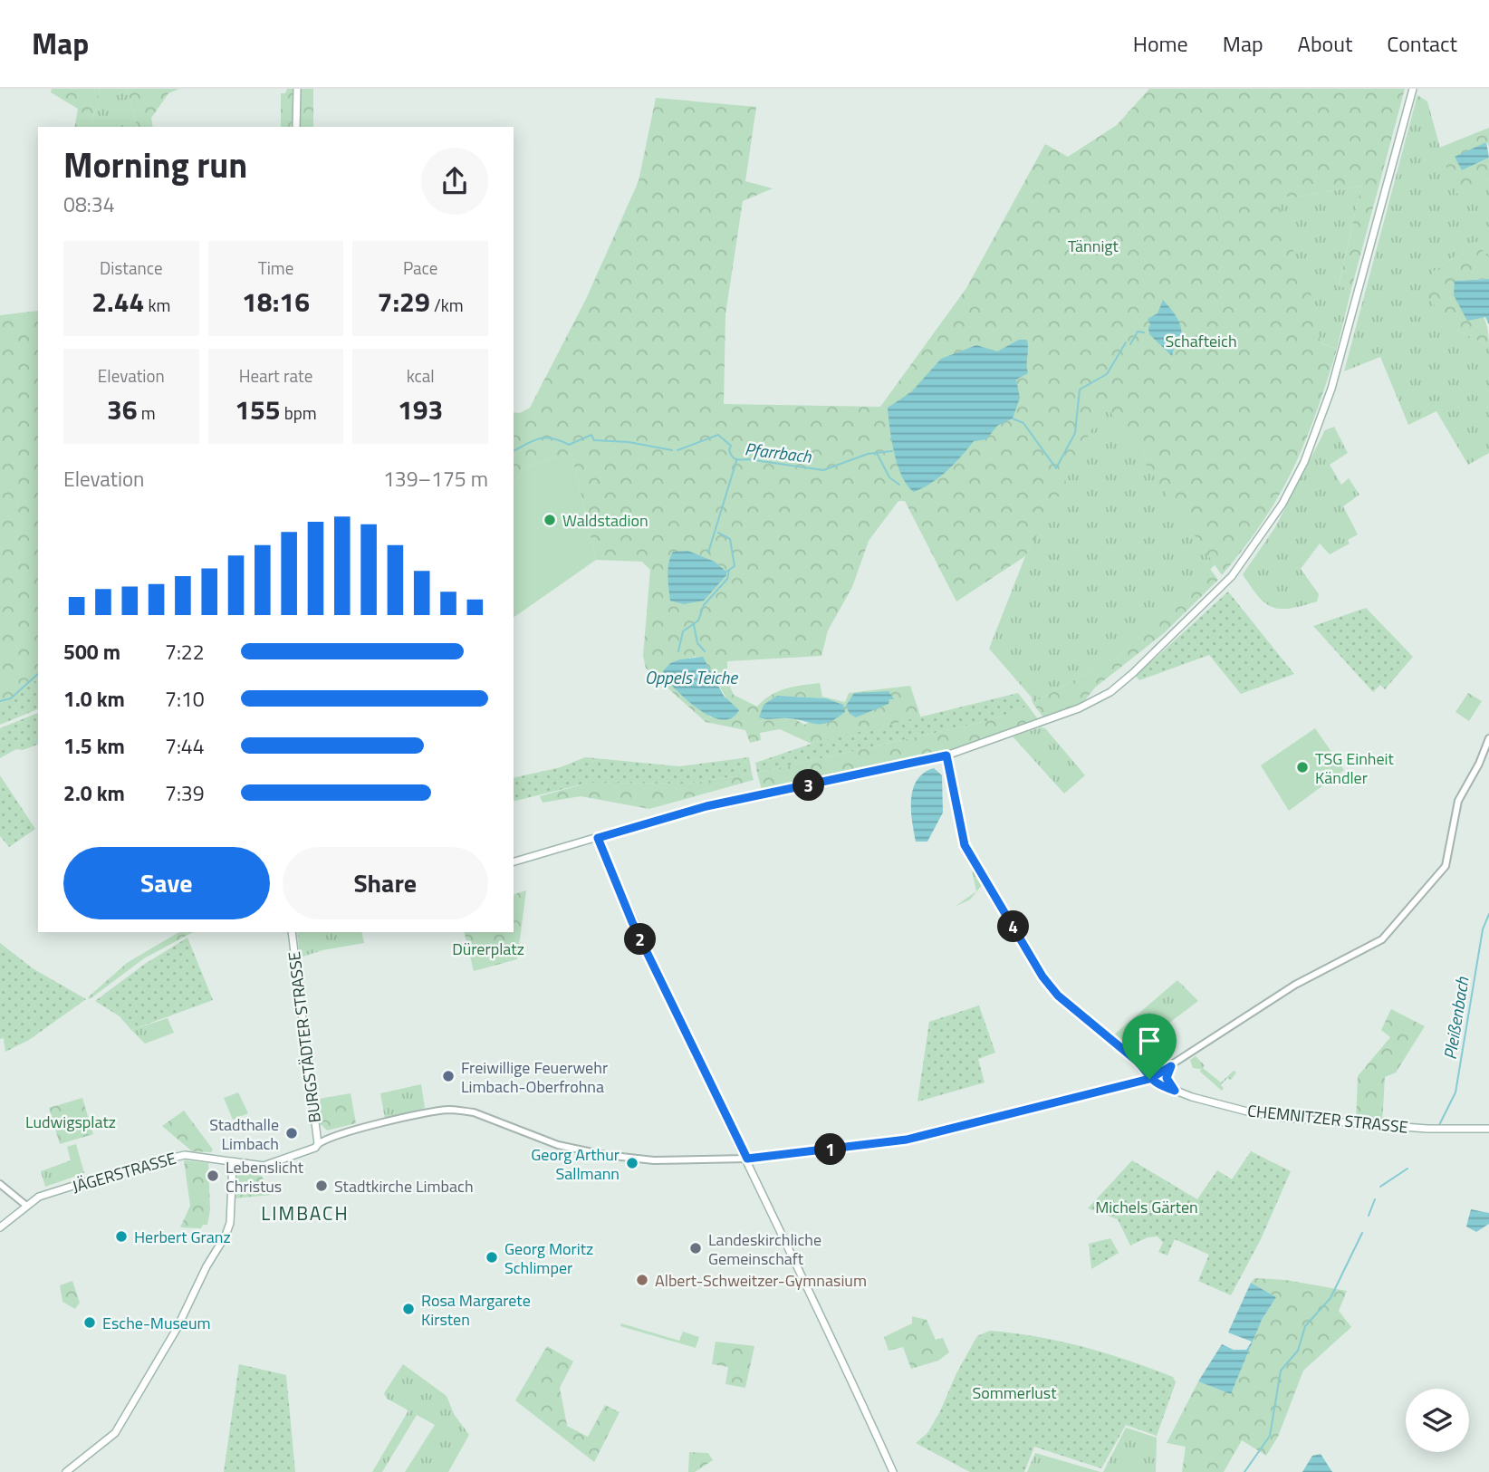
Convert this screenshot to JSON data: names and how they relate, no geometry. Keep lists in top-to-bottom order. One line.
{"streets":{"main road":["BURGSTÄDTER STRASSE","CHEMNITZER STRASSE","JÄGERSTRASSE"]},"crossings":[["BURGSTÄDTER STRASSE","JÄGERSTRASSE"]],"districts":["LIMBACH"],"water":["Pfarrbach","Oppels Teiche","Pleißenbach"],"parks":["Tännigt","Schafteich","Dürerplatz","Ludwigsplatz","Michels Gärten","Sommerlust"],"places":["Waldstadion","TSG Einheit Kändler","Freiwillige Feuerwehr Limbach-Oberfrohna","Stadthalle Limbach","Georg Arthur Sallmann","Lebenslicht Christus","Stadtkirche Limbach","Herbert Granz","Landeskirchliche Gemeinschaft","Georg Moritz Schlimper","Albert-Schweitzer-Gymnasium","Rosa Margarete Kirsten","Esche-Museum"],"page":{"header":"Map","nav":["Home","Map","About","Contact"],"heading":["Morning run","08:34"],"stats":[["Distance","2.44 km"],["Time","18:16"],["Pace","7:29 /km"],["Elevation","36 m"],["Heart rate","155 bpm"],["kcal","193"]],"chart":["Elevation","139–175 m"],"list":[{"name":"500 m","note":"7:22"},{"name":"1.0 km","note":"7:10"},{"name":"1.5 km","note":"7:44"},{"name":"2.0 km","note":"7:39"}],"pins":["3","4","2","1"],"buttons":["Save","Share"]}}
